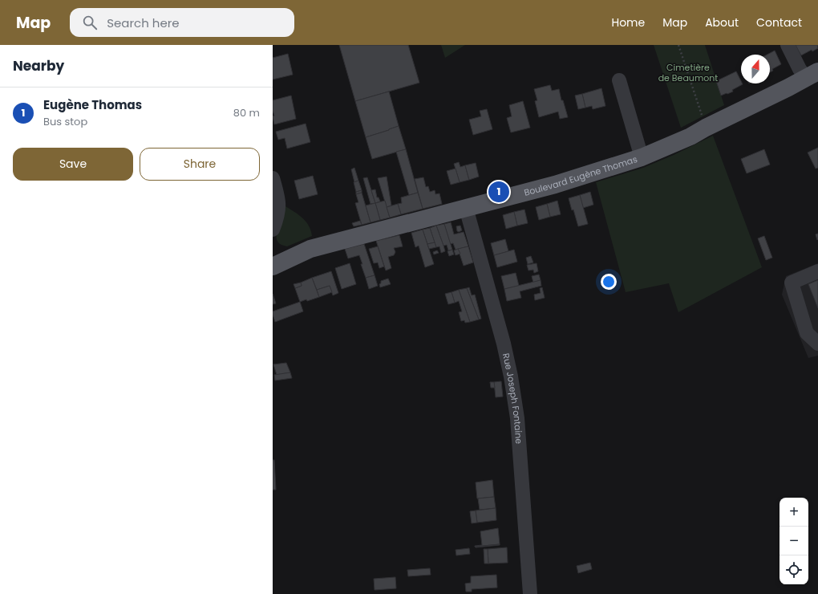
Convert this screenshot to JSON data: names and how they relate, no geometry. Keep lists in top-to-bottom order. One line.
{"streets":{"main road":["Boulevard Eugène Thomas"],"street":["Rue Joseph Fontaine"]},"crossings":[["Boulevard Eugène Thomas","Rue Joseph Fontaine"]],"parks":["Cimetière de Beaumont"],"north":"top","page":{"header":"Map","search":"Search here","nav":["Home","Map","About","Contact"],"heading":"Nearby","list":[{"mark":"1","name":"Eugène Thomas","note":"Bus stop","value":"80 m"}],"buttons":["Save","Share"],"pins":"1","map_buttons":["+","−"]}}
